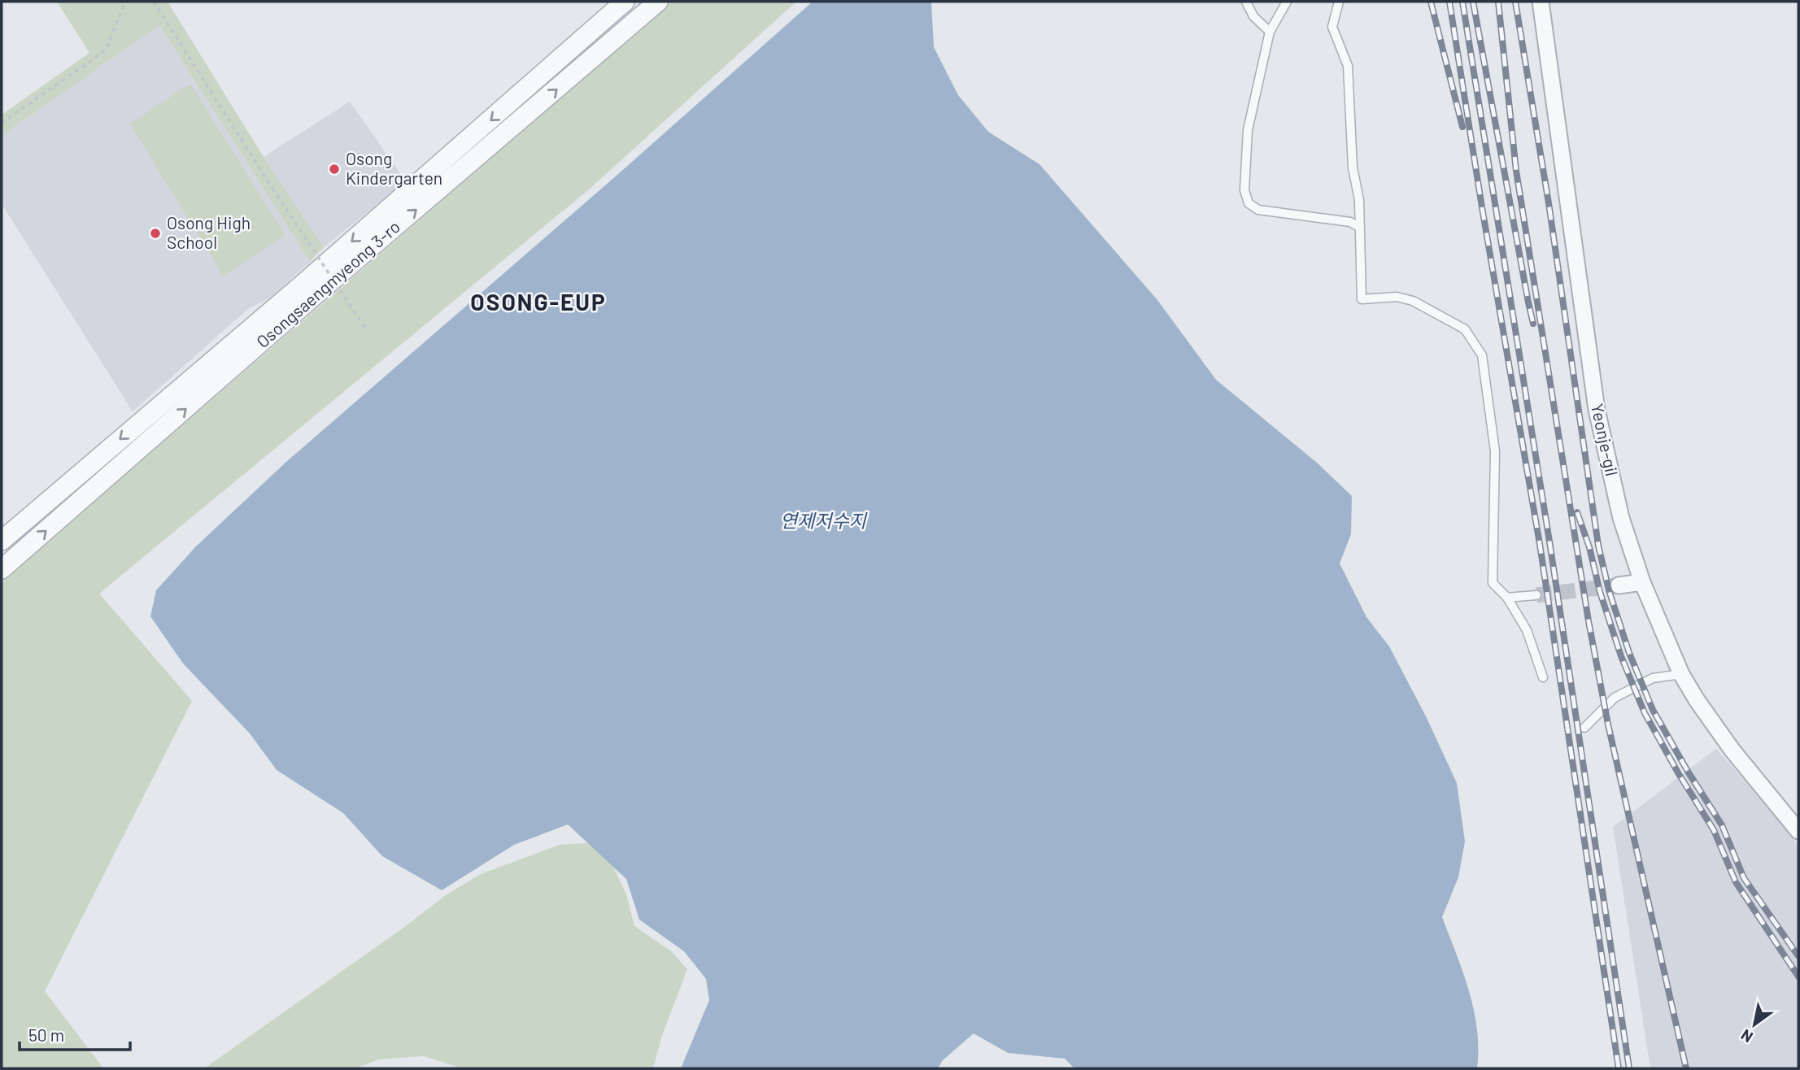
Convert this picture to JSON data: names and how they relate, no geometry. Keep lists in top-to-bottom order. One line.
{"streets":{"street":["Osongsaengmyeong 3-ro","Yeonje-gil"]},"districts":["OSONG-EUP"],"water":["연제저수지"],"places":["Osong Kindergarten","Osong High School"],"scale_bar":"50 m","north":"bottom left"}
